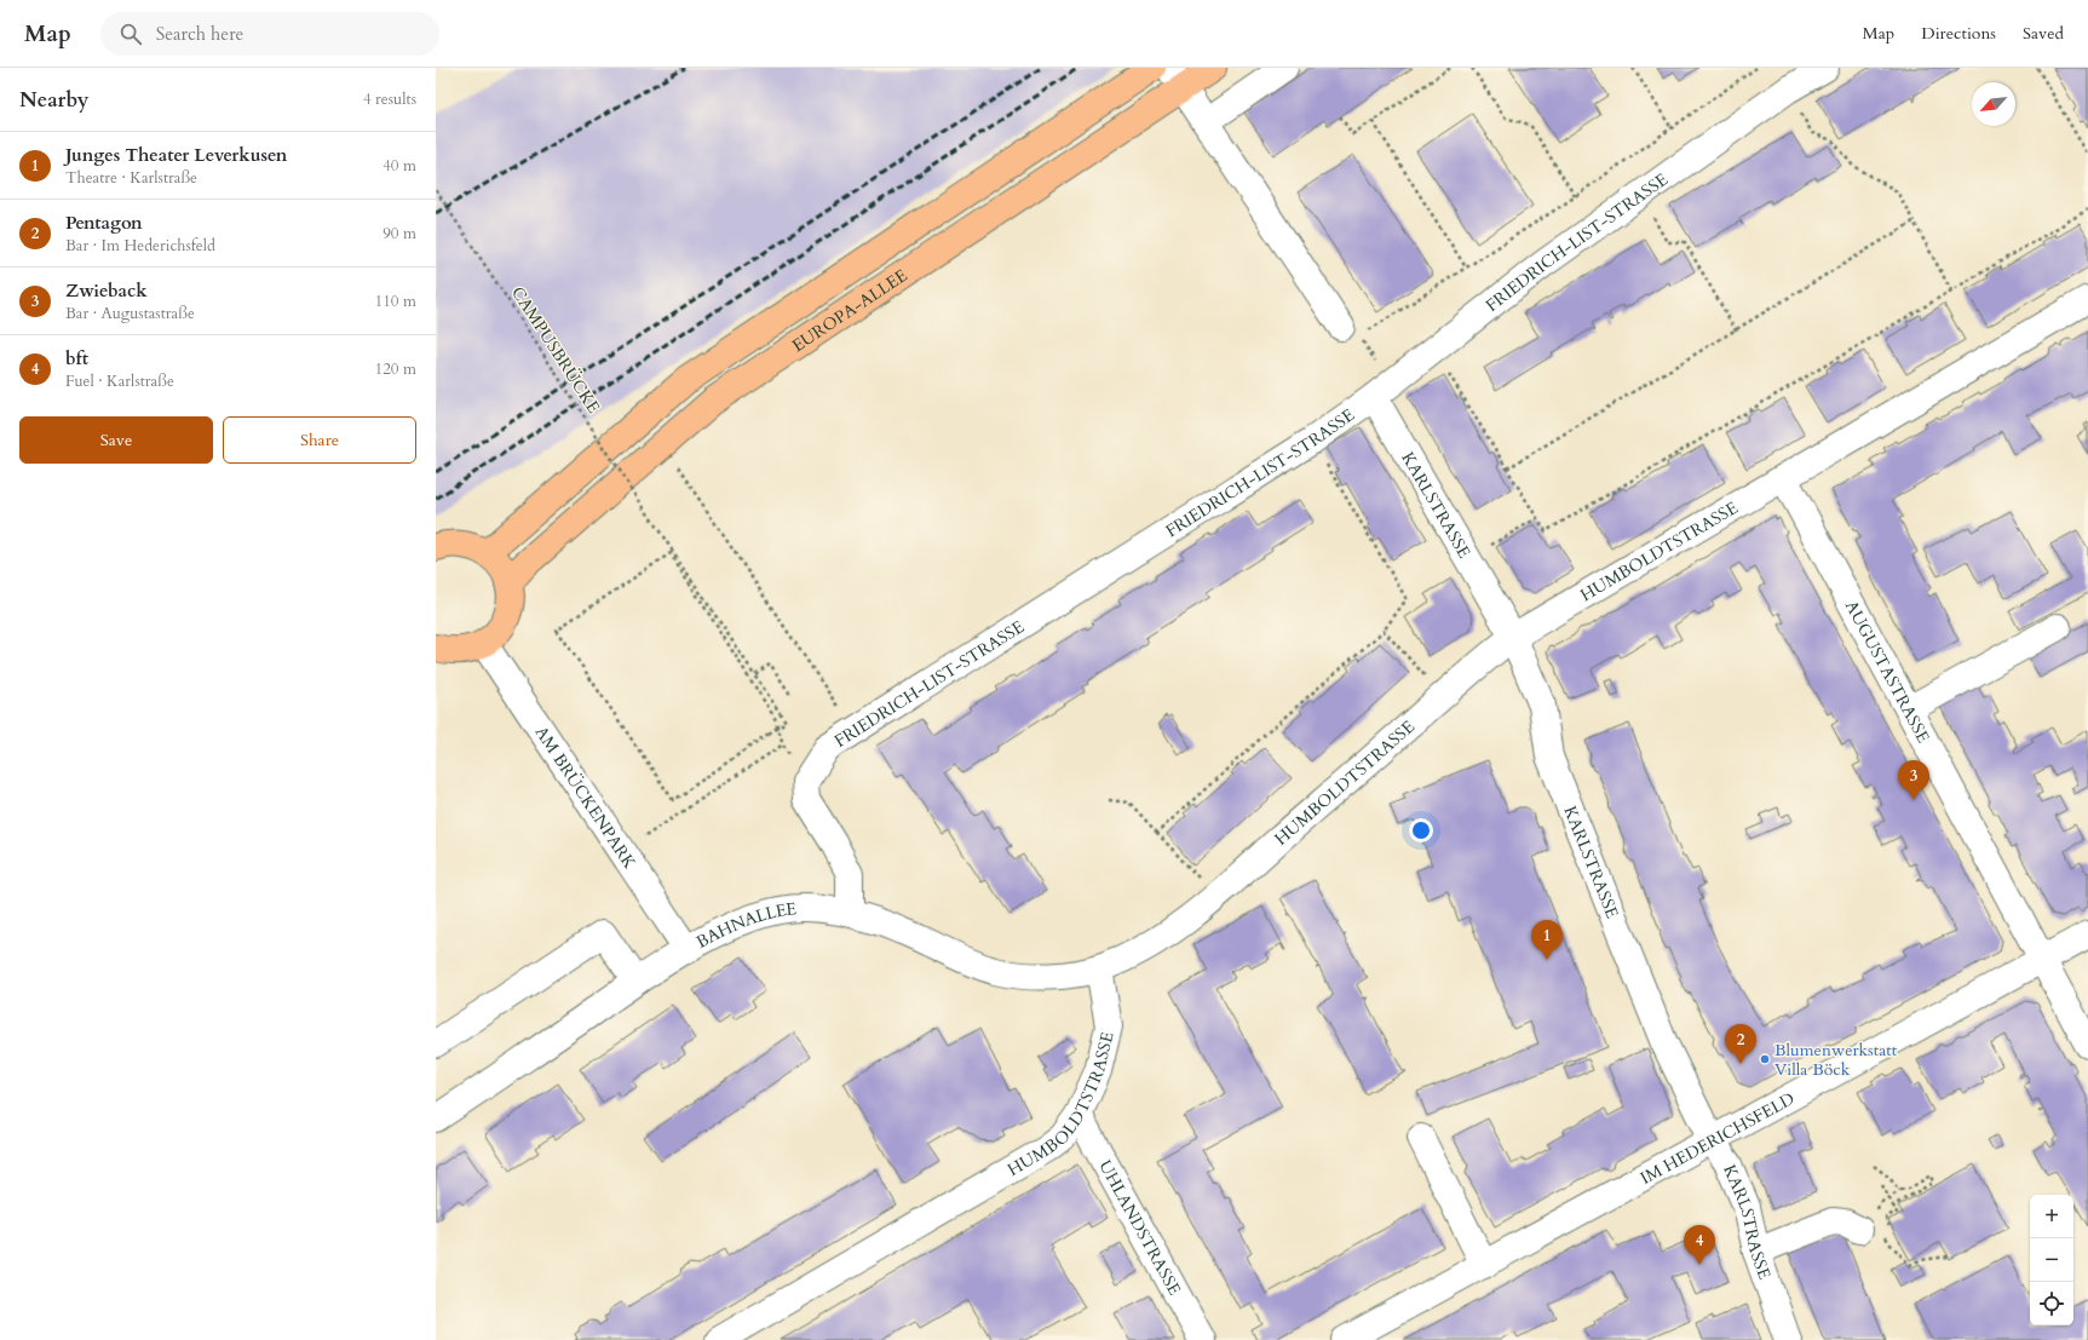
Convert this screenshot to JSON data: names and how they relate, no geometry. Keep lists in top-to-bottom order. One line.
{"streets":{"main road":["EUROPA-ALLEE"],"street":["FRIEDRICH-LIST-STRASSE","KARLSTRASSE","HUMBOLDTSTRASSE","AUGUSTASTRASSE","AM BRÜCKENPARK","BAHNALLEE","IM HEDERICHSFELD","UHLANDSTRASSE"],"path":["CAMPUSBRÜCKE"]},"crossings":[["FRIEDRICH-LIST-STRASSE","KARLSTRASSE"],["KARLSTRASSE","HUMBOLDTSTRASSE"],["KARLSTRASSE","IM HEDERICHSFELD"],["HUMBOLDTSTRASSE","AUGUSTASTRASSE"],["HUMBOLDTSTRASSE","BAHNALLEE"],["HUMBOLDTSTRASSE","UHLANDSTRASSE"],["AUGUSTASTRASSE","IM HEDERICHSFELD"],["AM BRÜCKENPARK","BAHNALLEE"]],"places":["Blumenwerkstatt Villa Böck"],"north":"bottom left","page":{"header":"Map","search":"Search here","nav":["Map","Directions","Saved"],"heading":["Nearby","4 results"],"list":[{"mark":"1","name":"Junges Theater Leverkusen","note":"Theatre · Karlstraße","value":"40 m"},{"mark":"2","name":"Pentagon","note":"Bar · Im Hederichsfeld","value":"90 m"},{"mark":"3","name":"Zwieback","note":"Bar · Augustastraße","value":"110 m"},{"mark":"4","name":"bft","note":"Fuel · Karlstraße","value":"120 m"}],"buttons":["Save","Share"],"pins":["3","1","2","4"],"map_buttons":["+","−"]}}
